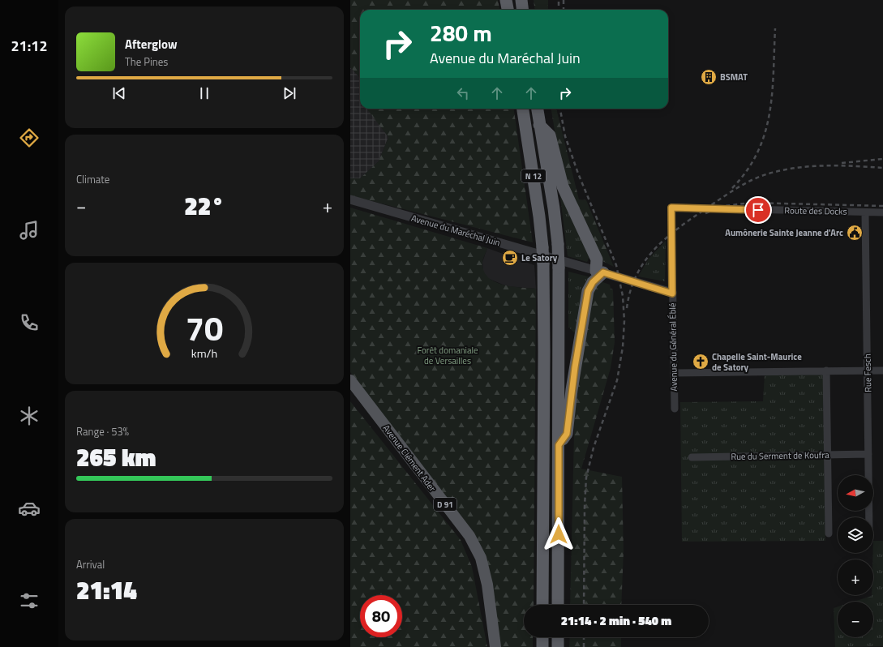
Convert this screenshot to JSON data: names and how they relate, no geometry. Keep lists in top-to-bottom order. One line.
{"streets":{"highway":["N 12"],"main road":["Avenue Clément Ader","D 91"],"street":["Route des Docks","Avenue du Maréchal Juin","Avenue du Général Éblé","Rue Fesch","Rue du Serment de Koufra"]},"crossings":[["Route des Docks","Avenue du Général Éblé"],["Route des Docks","Rue Fesch"],["Avenue du Maréchal Juin","Avenue du Général Éblé"],["Rue Fesch","Rue du Serment de Koufra"]],"parks":["Forêt domaniale de Versailles"],"places":{"building":["BSMAT"],"public building":["Aumônerie Sainte Jeanne d'Arc"],"cafe":["Le Satory"],"church":["Chapelle Saint-Maurice de Satory"]},"north":"left","page":{"tabs":"21:12","turn":["280 m","Avenue du Maréchal Juin"],"song":["Afterglow","The Pines"],"tile":["Climate",["Range · 53%","265 km"],["Arrival","21:14"]],"heat":["−","22°","+"],"map_buttons":["+","−"],"limit":"80","trip":"21:14 · 2 min · 540 m","gauge":["70","km/h"]}}
